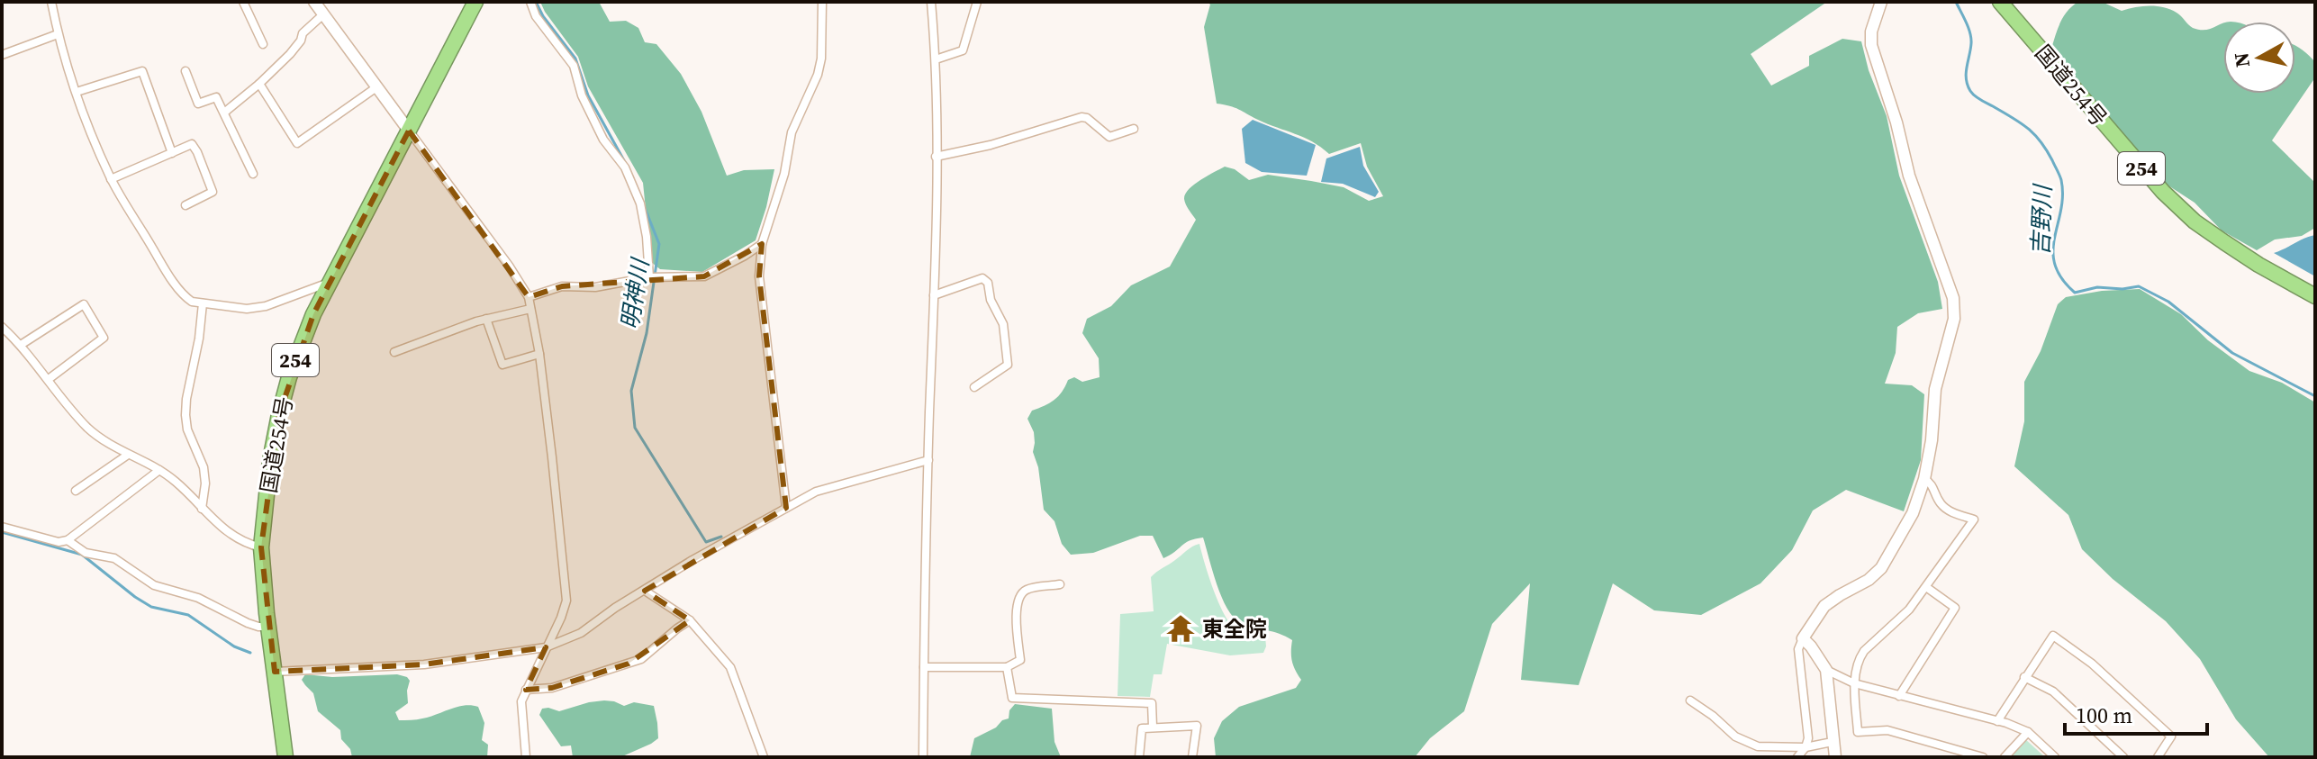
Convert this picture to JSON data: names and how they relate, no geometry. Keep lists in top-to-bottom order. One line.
{"streets":{"highway":["国道254号","254"]},"water":["吉野川","明神川"],"places":{"temple":["東全院"]},"scale_bar":"100 m","north":"left"}
